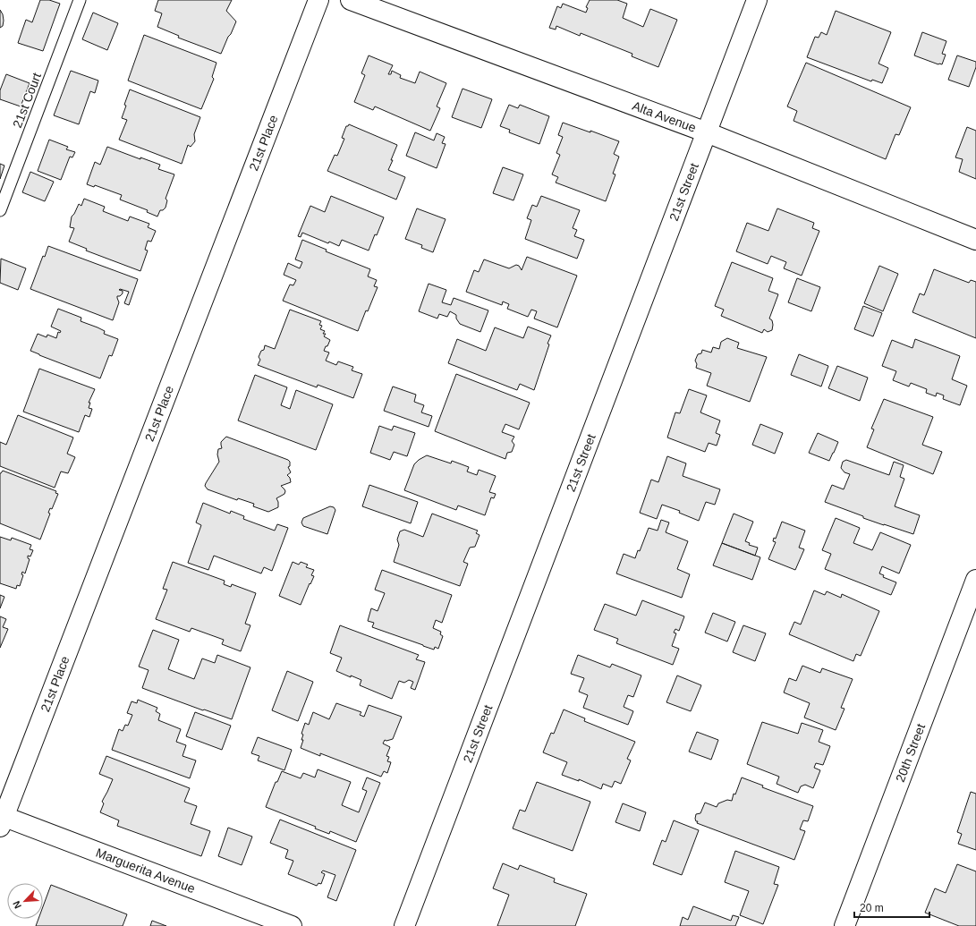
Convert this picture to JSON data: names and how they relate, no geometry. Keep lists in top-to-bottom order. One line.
{"streets":{"street":["Alta Avenue","21st Place","21st Street","20th Street","Marguerita Avenue"],"lane":["21st Court"]},"crossings":[["Alta Avenue","21st Street"],["21st Place","Marguerita Avenue"]],"scale_bar":"20 m","north":"bottom left"}
